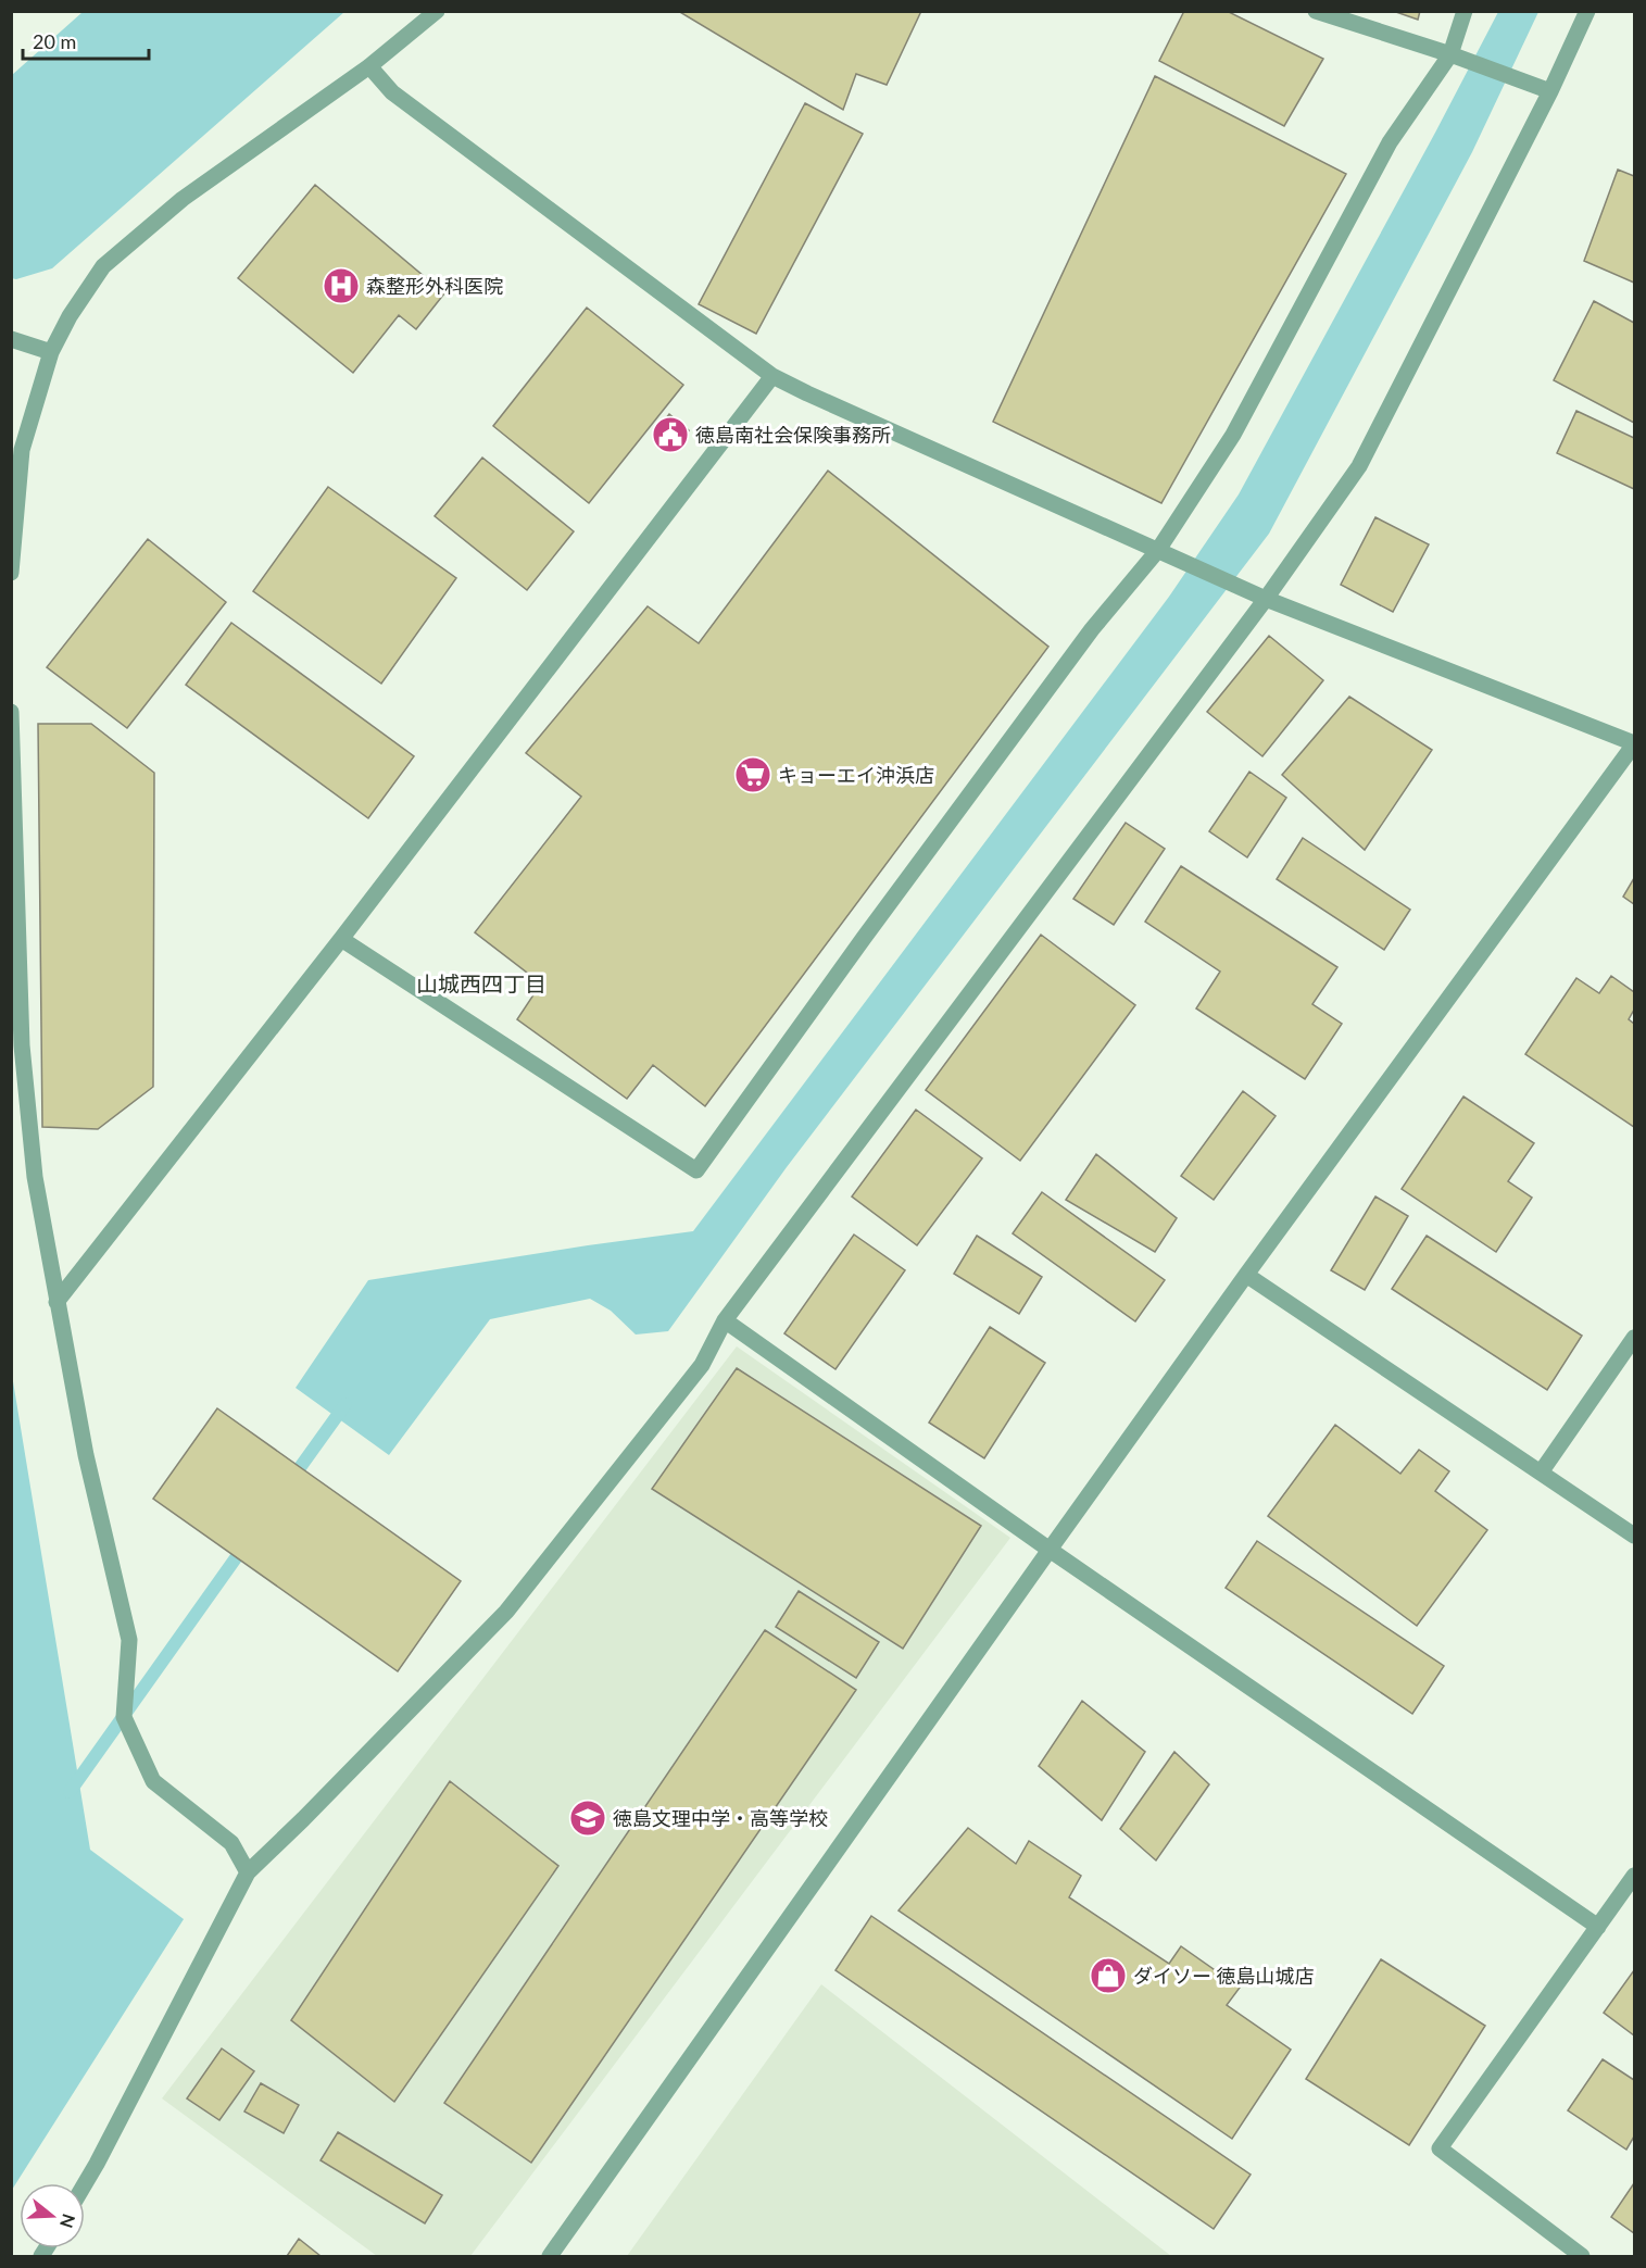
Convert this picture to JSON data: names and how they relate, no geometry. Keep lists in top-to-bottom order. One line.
{"districts":["山城西四丁目"],"places":{"hospital":["森整形外科医院"],"public building":["徳島南社会保険事務所"],"supermarket":["キョーエイ沖浜店"],"school or university":["徳島文理中学・高等学校"],"shop":["ダイソー 徳島山城店"]},"scale_bar":"20 m","north":"right"}
